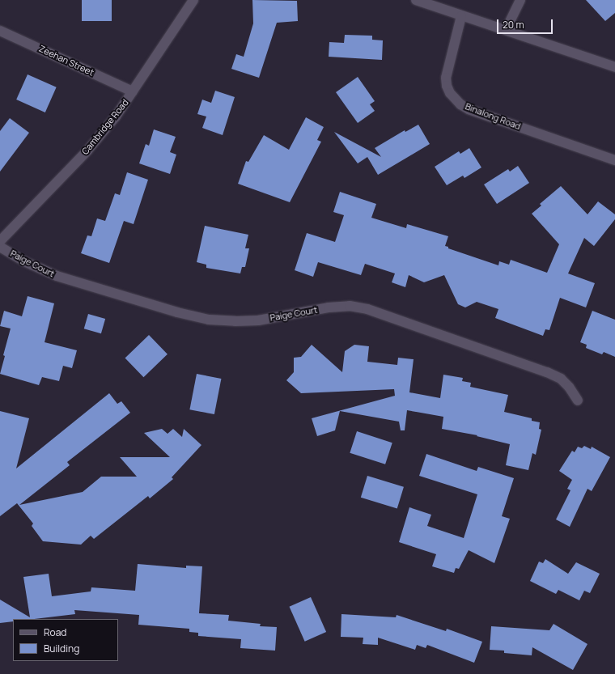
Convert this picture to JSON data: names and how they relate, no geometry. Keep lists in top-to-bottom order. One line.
{"streets":{"street":["Zeehan Street","Binalong Road","Cambridge Road","Paige Court"]},"crossings":[["Zeehan Street","Cambridge Road"]],"legend":["Road","Building"],"scale_bar":"20 m"}
